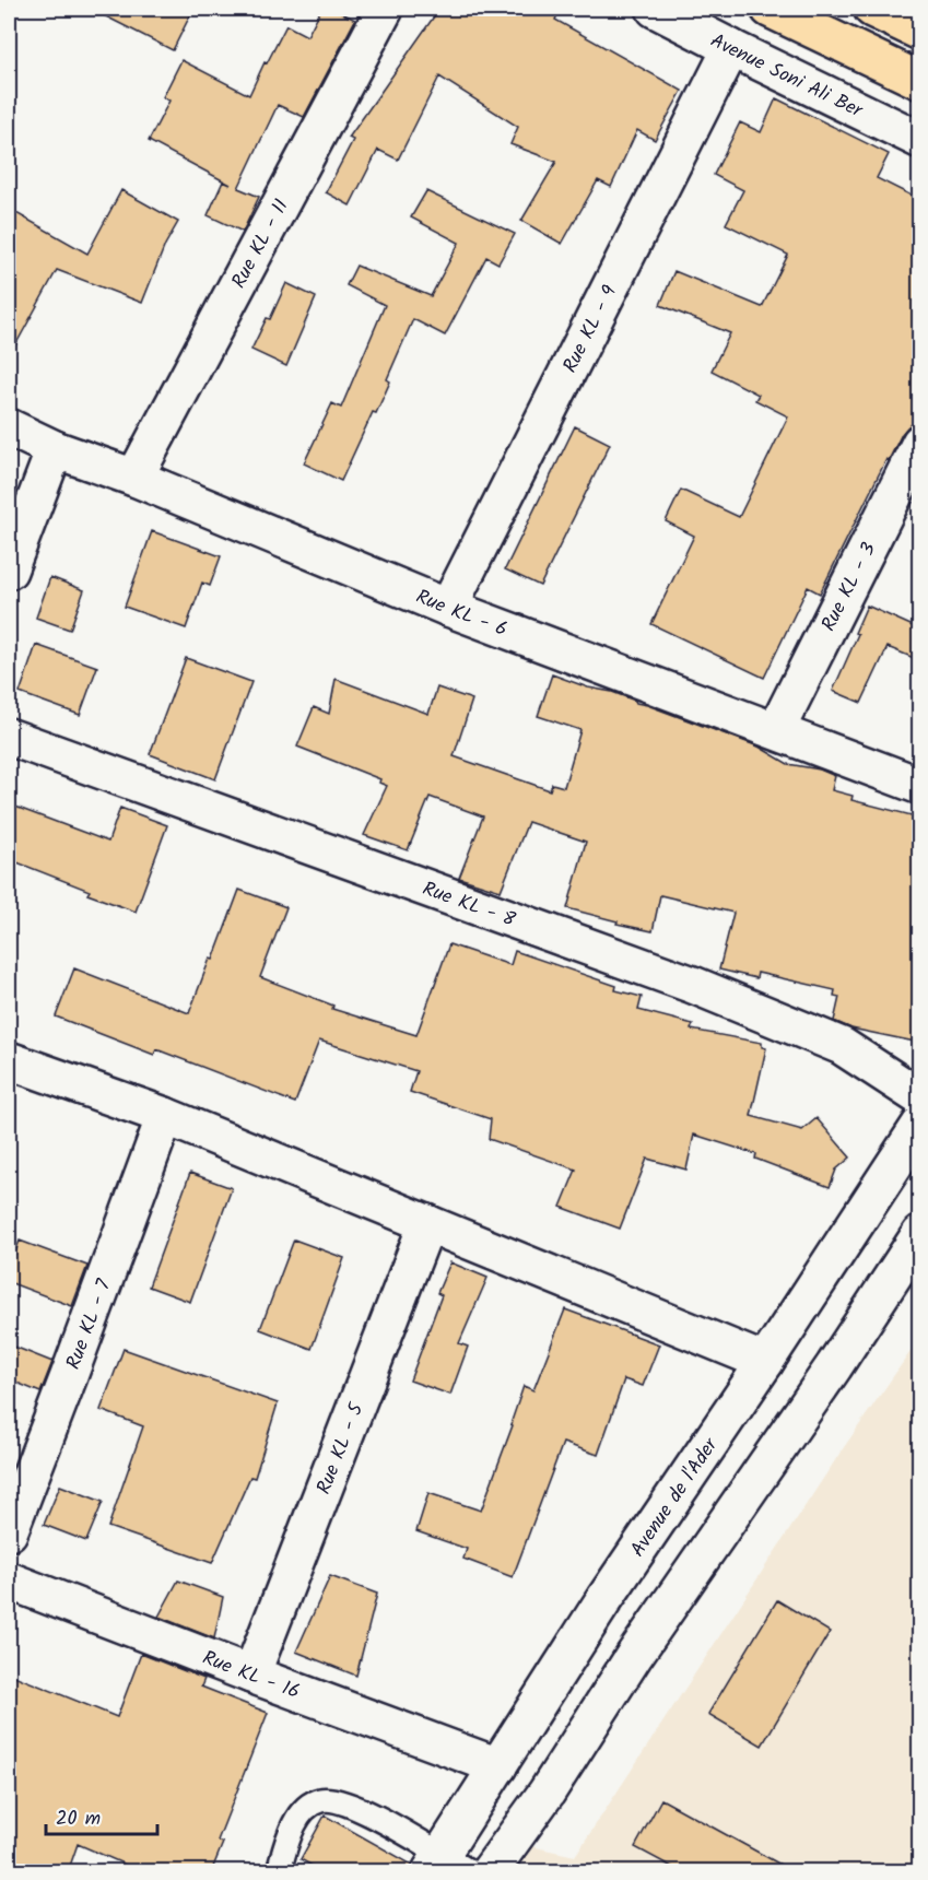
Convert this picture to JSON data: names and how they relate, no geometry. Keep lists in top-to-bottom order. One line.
{"streets":{"street":["Avenue Soni Ali Ber","Rue KL - 11","Rue KL - 9","Rue KL - 3","Rue KL - 6","Rue KL - 8","Rue KL - 7","Rue KL - 5","Avenue de l'Ader","Rue KL - 16"]},"crossings":[["Avenue Soni Ali Ber","Rue KL - 9"],["Rue KL - 11","Rue KL - 6"],["Rue KL - 9","Rue KL - 6"],["Rue KL - 3","Rue KL - 6"],["Rue KL - 5","Rue KL - 16"],["Avenue de l'Ader","Rue KL - 16"]],"scale_bar":"20 m"}
